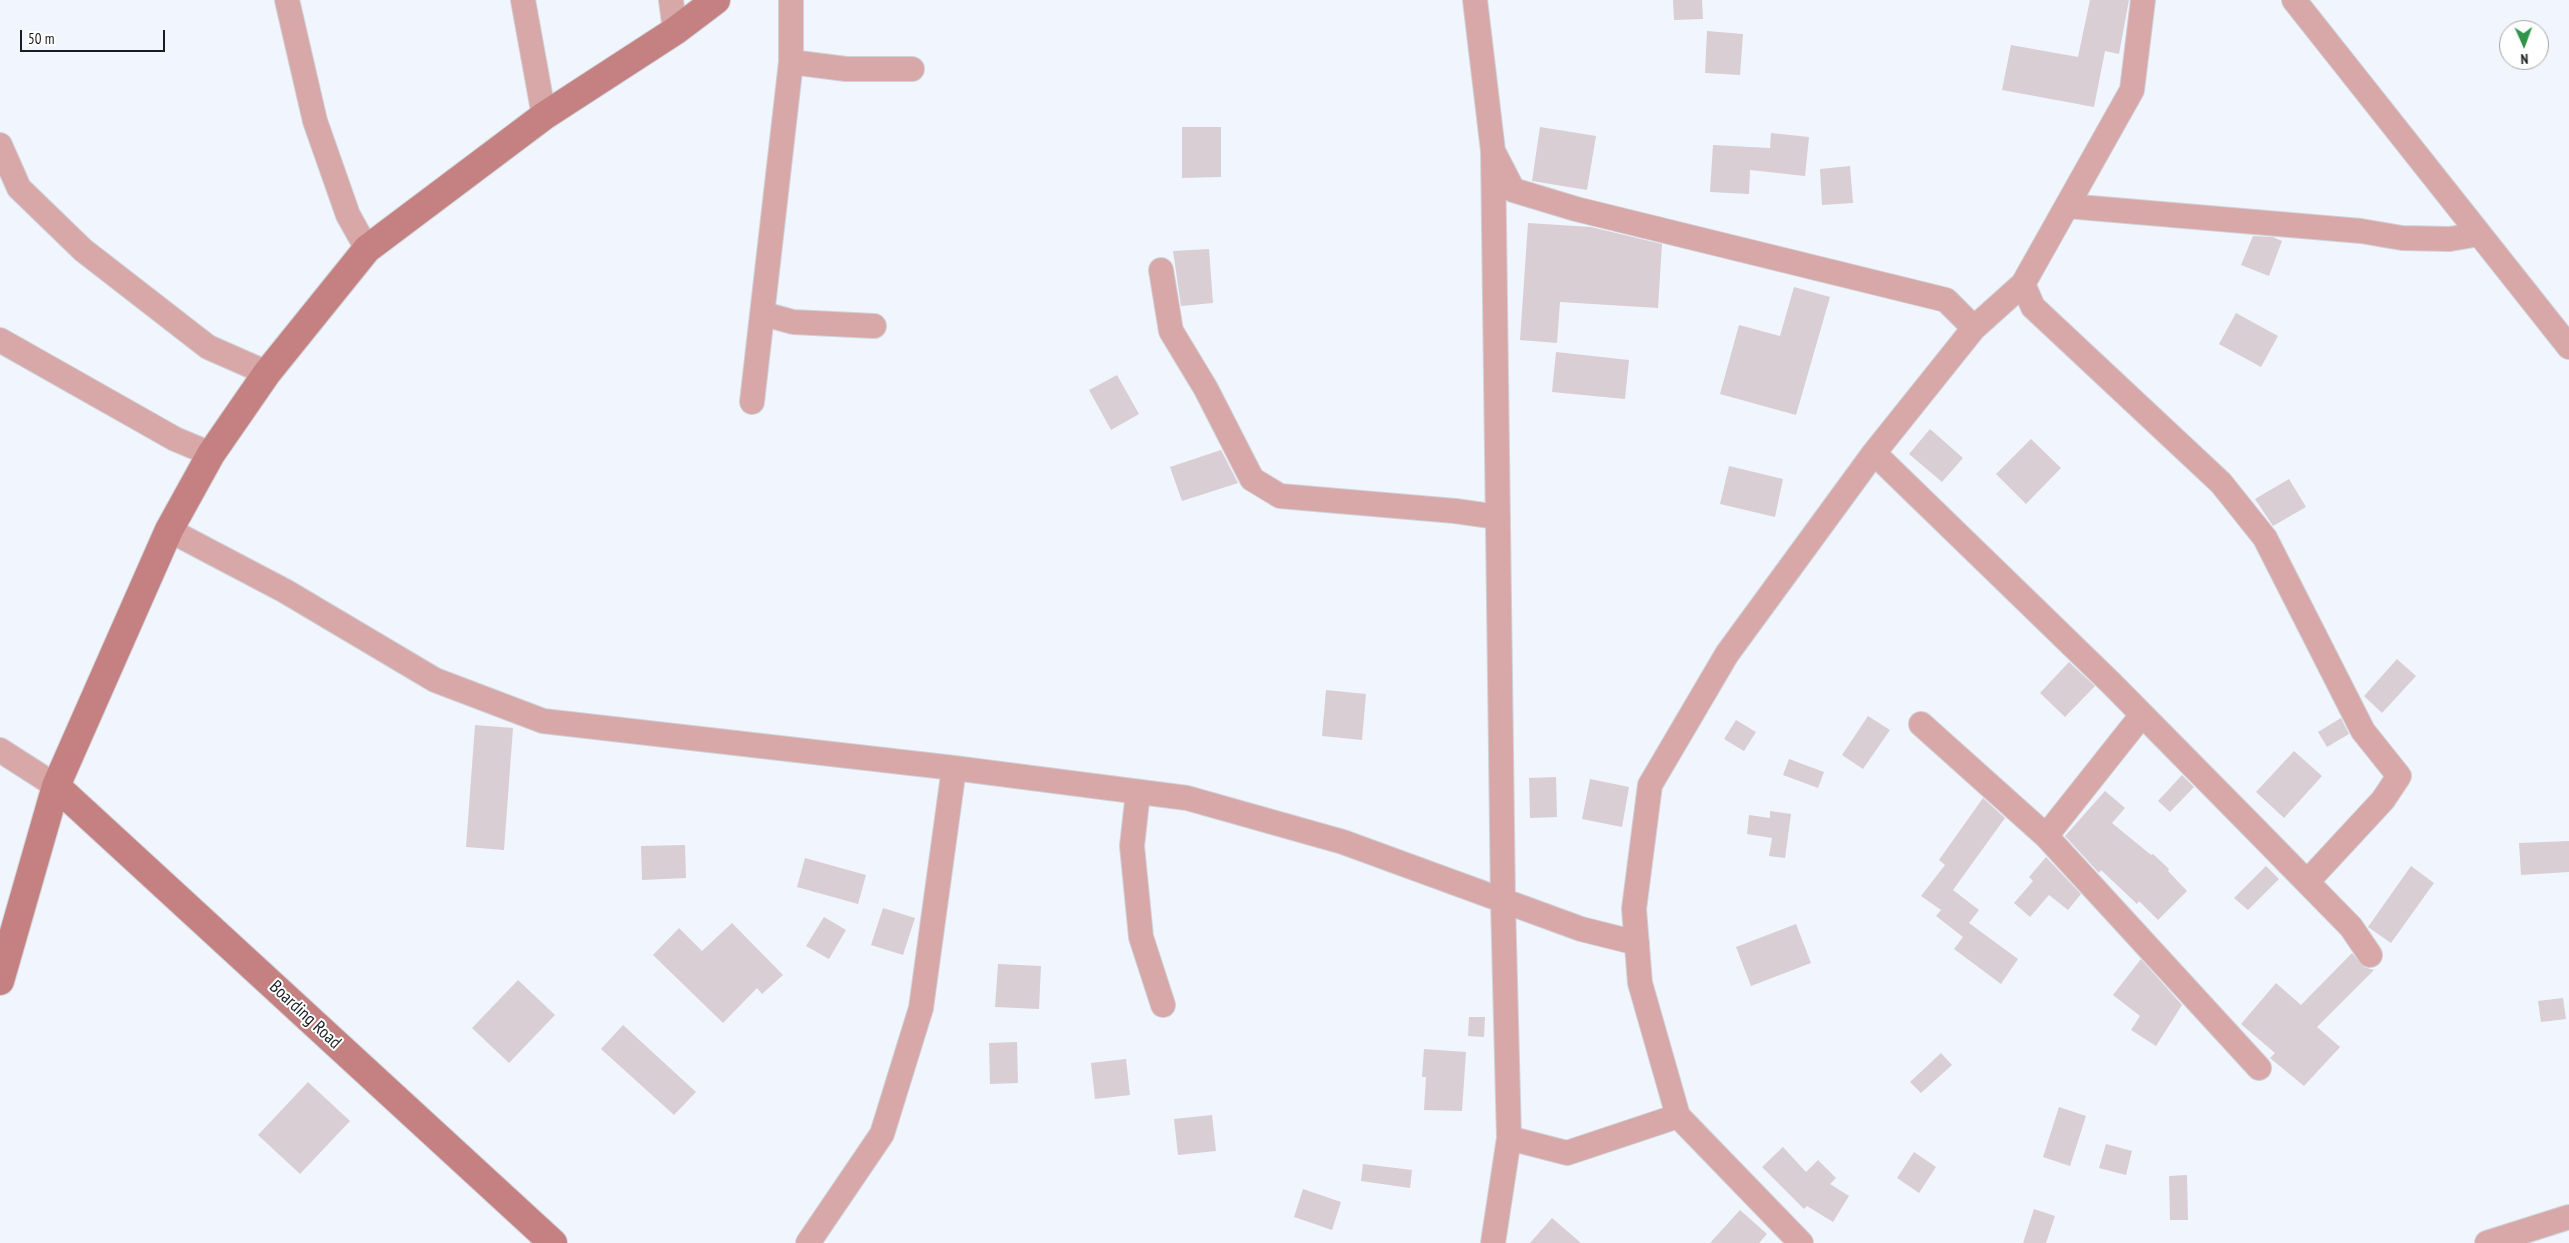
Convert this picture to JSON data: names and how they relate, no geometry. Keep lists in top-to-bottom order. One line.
{"streets":{"main road":["Boarding Road"]},"scale_bar":"50 m","north":"bottom"}
